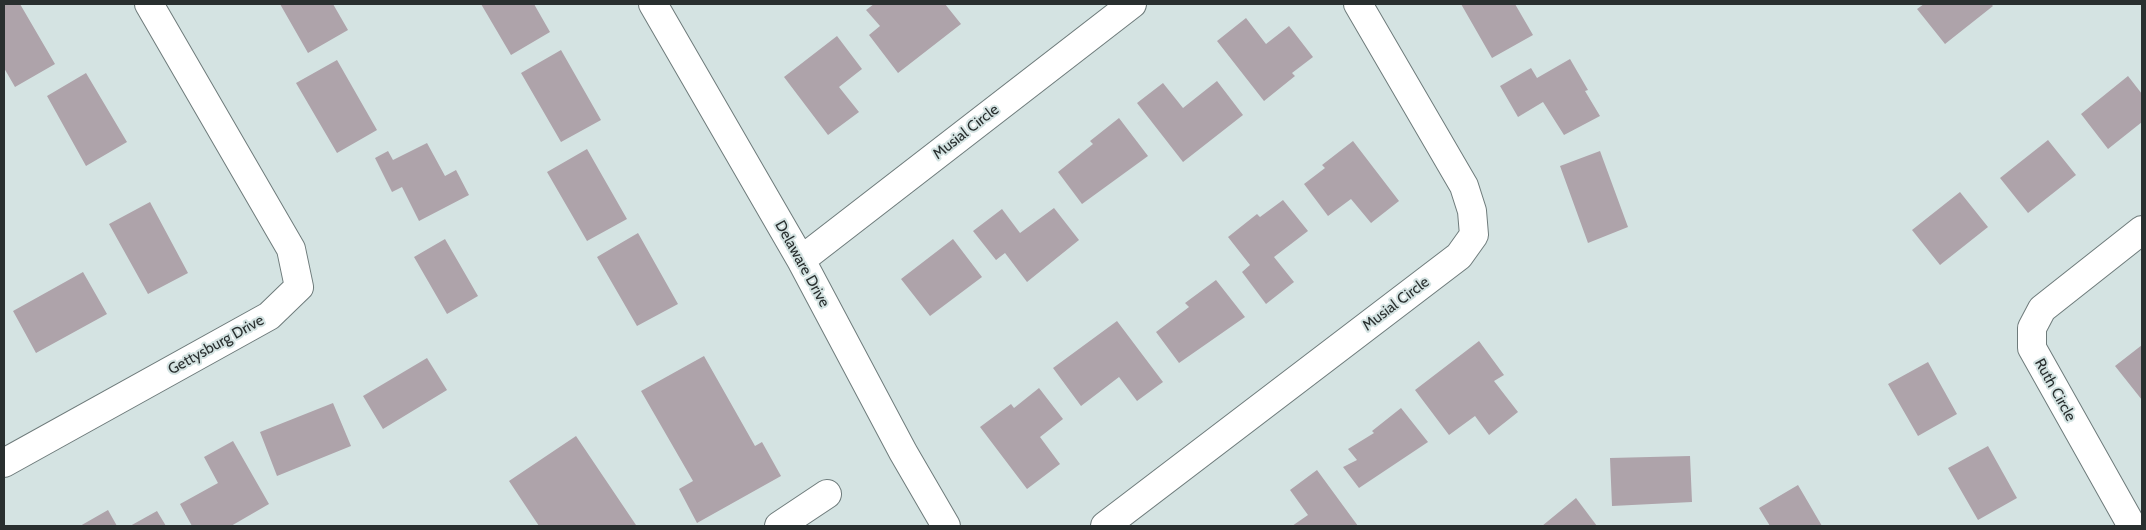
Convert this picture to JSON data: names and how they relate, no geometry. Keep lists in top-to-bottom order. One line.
{"streets":{"street":["Musial Circle","Delaware Drive","Gettysburg Drive","Ruth Circle"]},"crossings":[["Musial Circle","Delaware Drive"]]}
